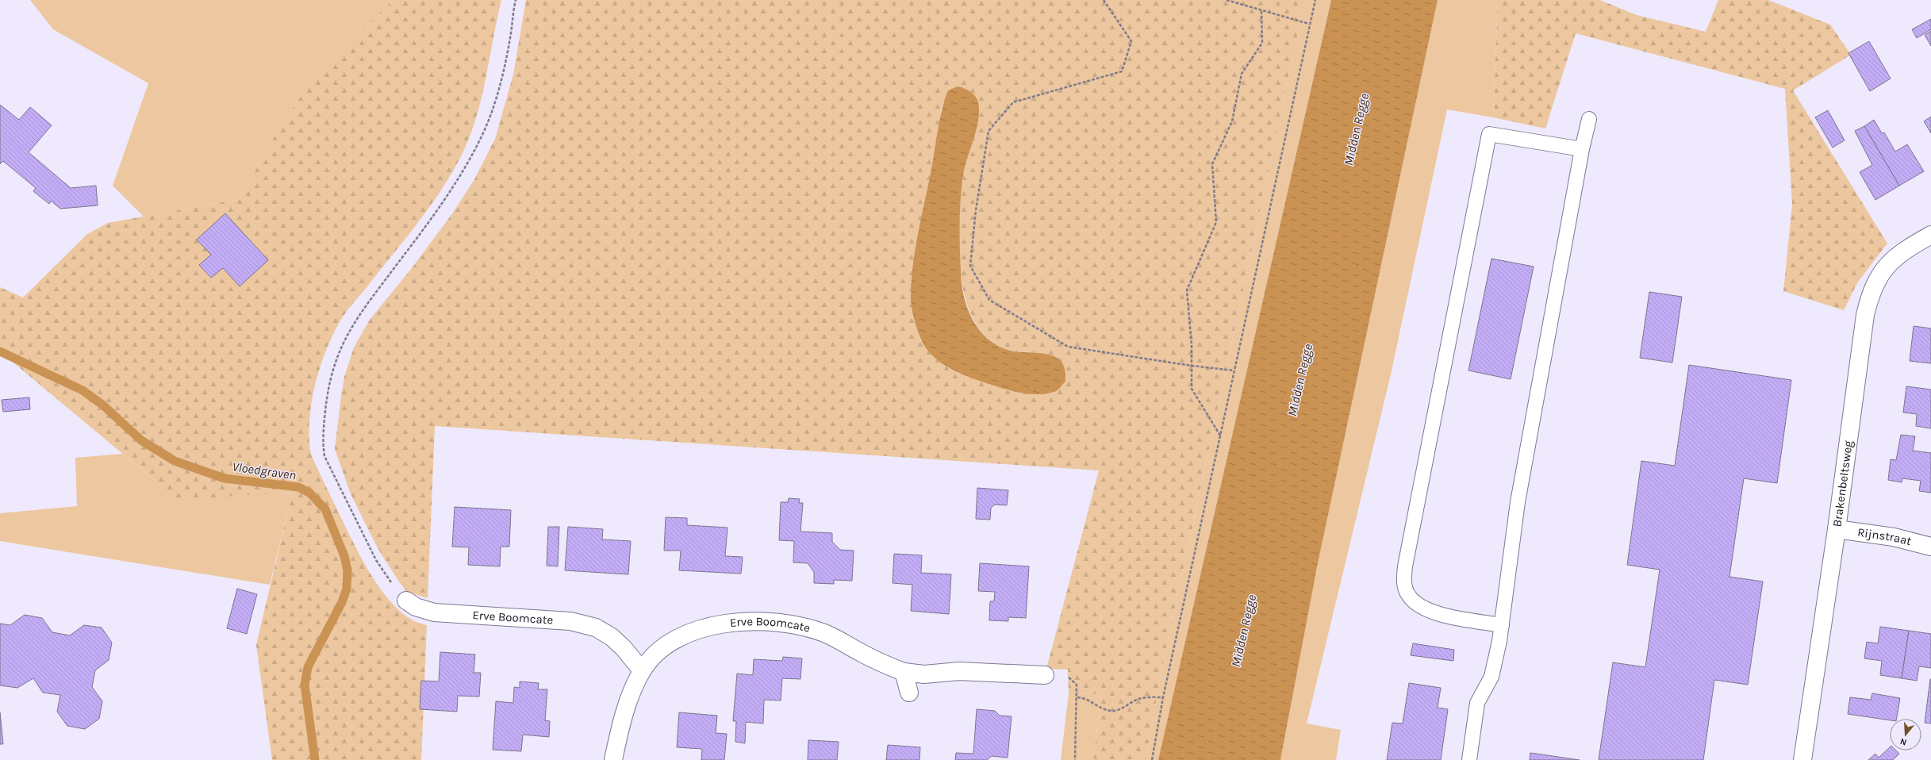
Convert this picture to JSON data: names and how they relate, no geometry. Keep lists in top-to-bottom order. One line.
{"streets":{"street":["Brakenbeltsweg","Rijnstraat","Erve Boomcate"]},"crossings":[["Brakenbeltsweg","Rijnstraat"]],"water":["Midden Regge","Vloedgraven"],"north":"bottom"}
